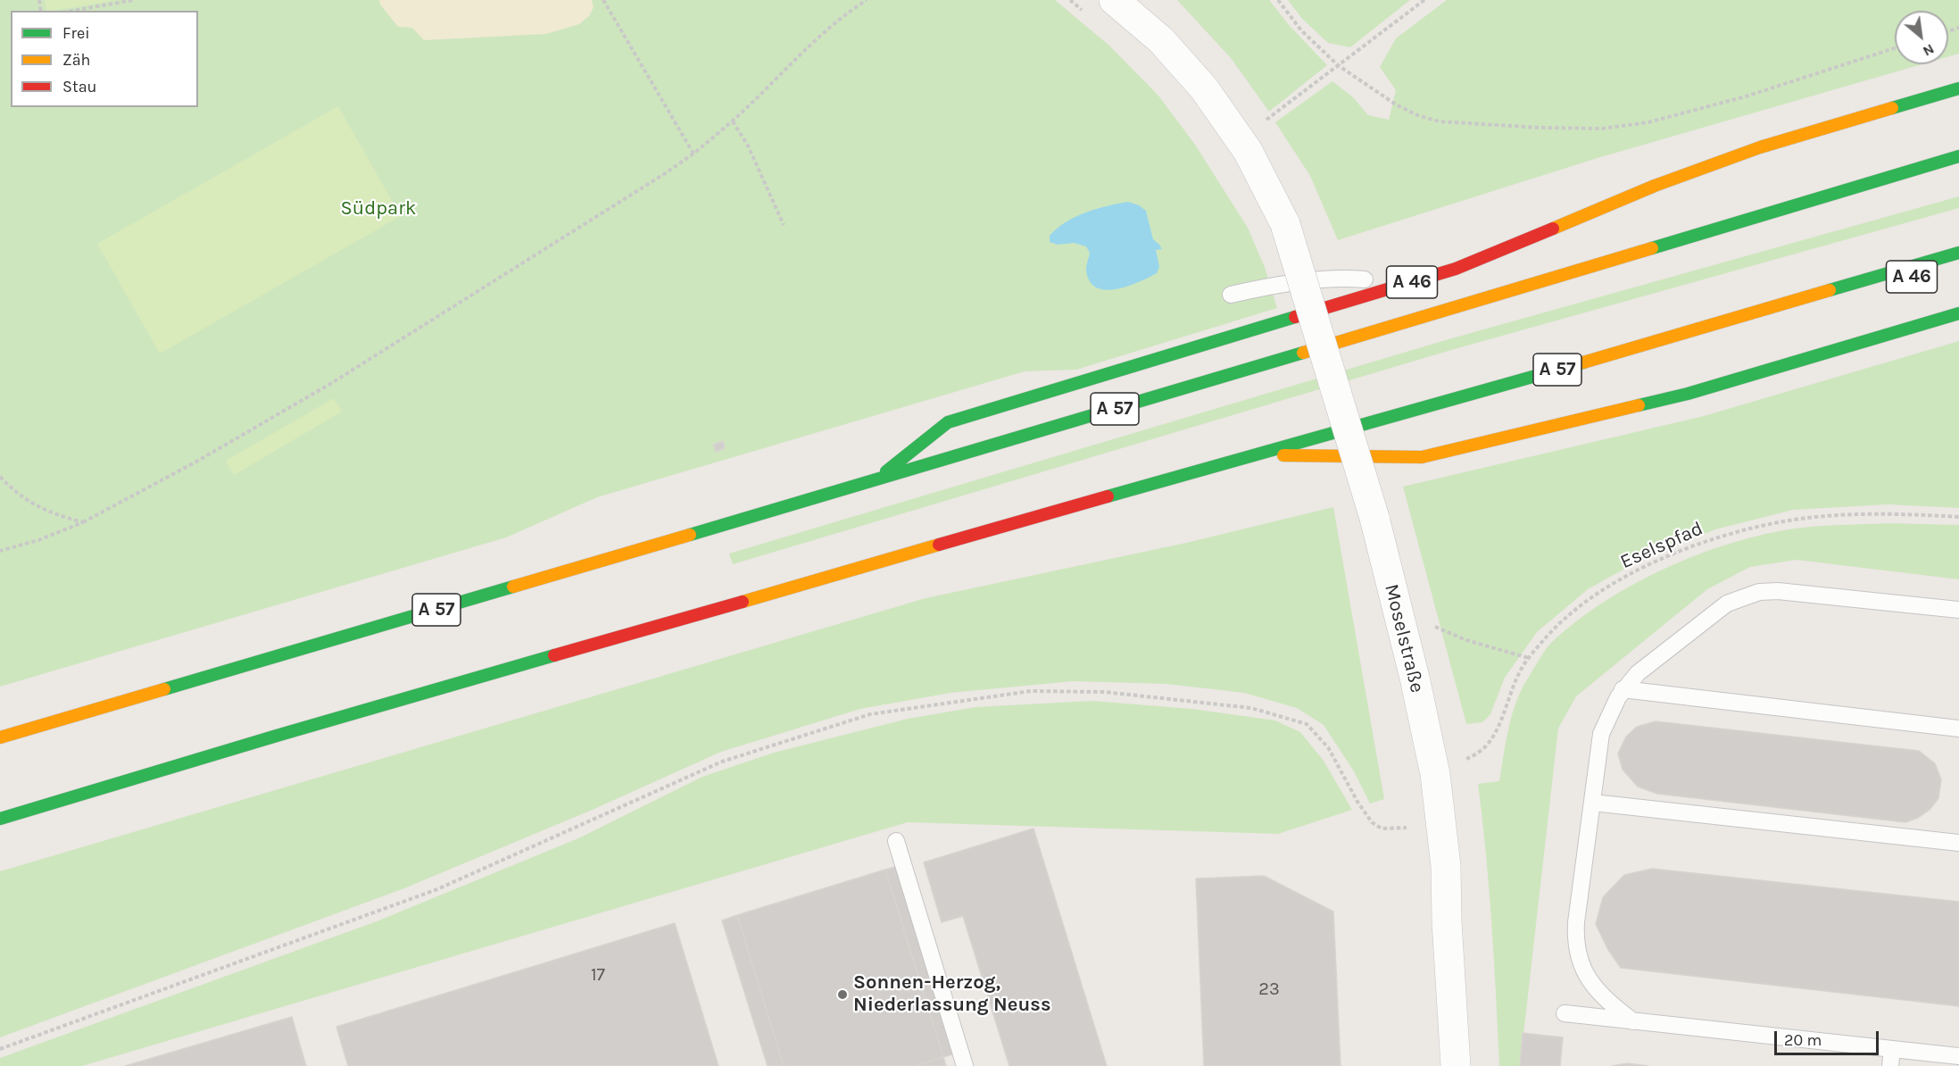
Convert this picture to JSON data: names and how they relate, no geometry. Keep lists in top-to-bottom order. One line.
{"streets":{"highway":["A 46","A 57"],"street":["Moselstraße"],"path":["Eselspfad"]},"crossings":[["A 46","A 57"]],"parks":["Südpark"],"places":["Sonnen-Herzog, Niederlassung Neuss"],"house_numbers":["17","23"],"legend":["Frei","Zäh","Stau"],"scale_bar":"20 m","north":"bottom right"}
